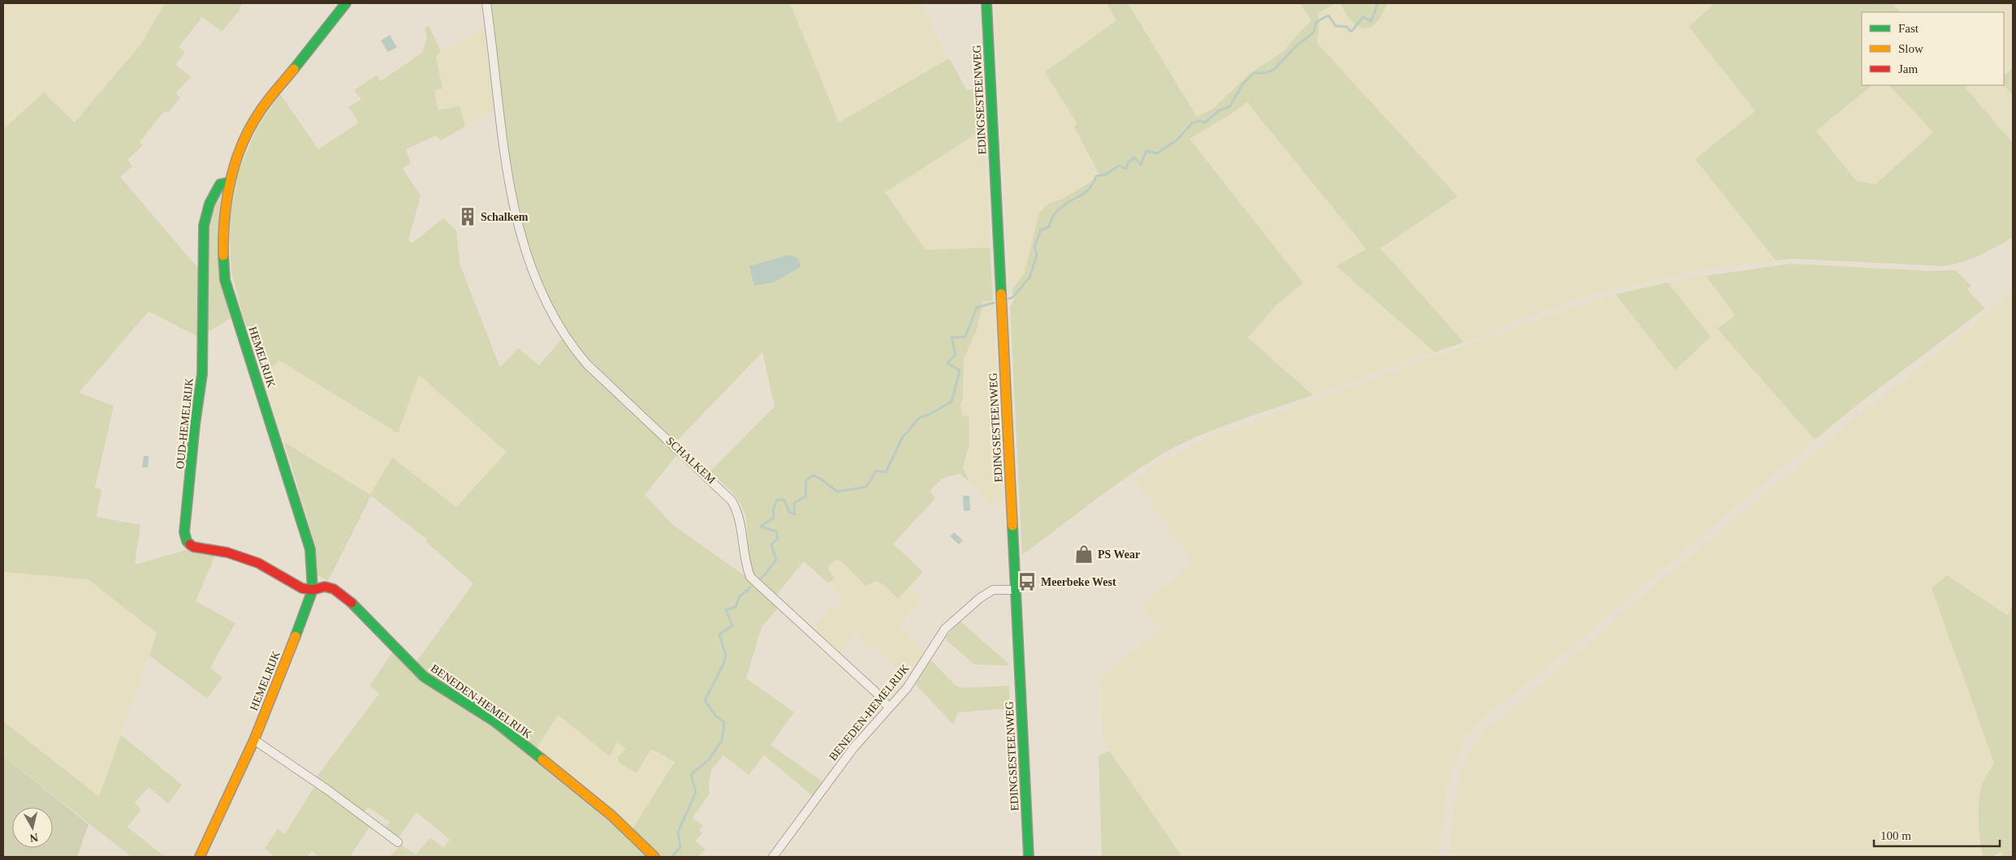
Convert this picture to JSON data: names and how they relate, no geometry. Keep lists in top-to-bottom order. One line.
{"streets":{"street":["EDINGSESTEENWEG","HEMELRIJK","OUD-HEMELRIJK","SCHALKEM","BENEDEN-HEMELRIJK"]},"crossings":[["EDINGSESTEENWEG","BENEDEN-HEMELRIJK"],["HEMELRIJK","OUD-HEMELRIJK"],["HEMELRIJK","BENEDEN-HEMELRIJK"],["OUD-HEMELRIJK","BENEDEN-HEMELRIJK"],["SCHALKEM","BENEDEN-HEMELRIJK"]],"places":{"building":["Schalkem"],"shop":["PS Wear"],"bus stop":["Meerbeke West"]},"legend":["Fast","Slow","Jam"],"scale_bar":"100 m","north":"bottom"}
